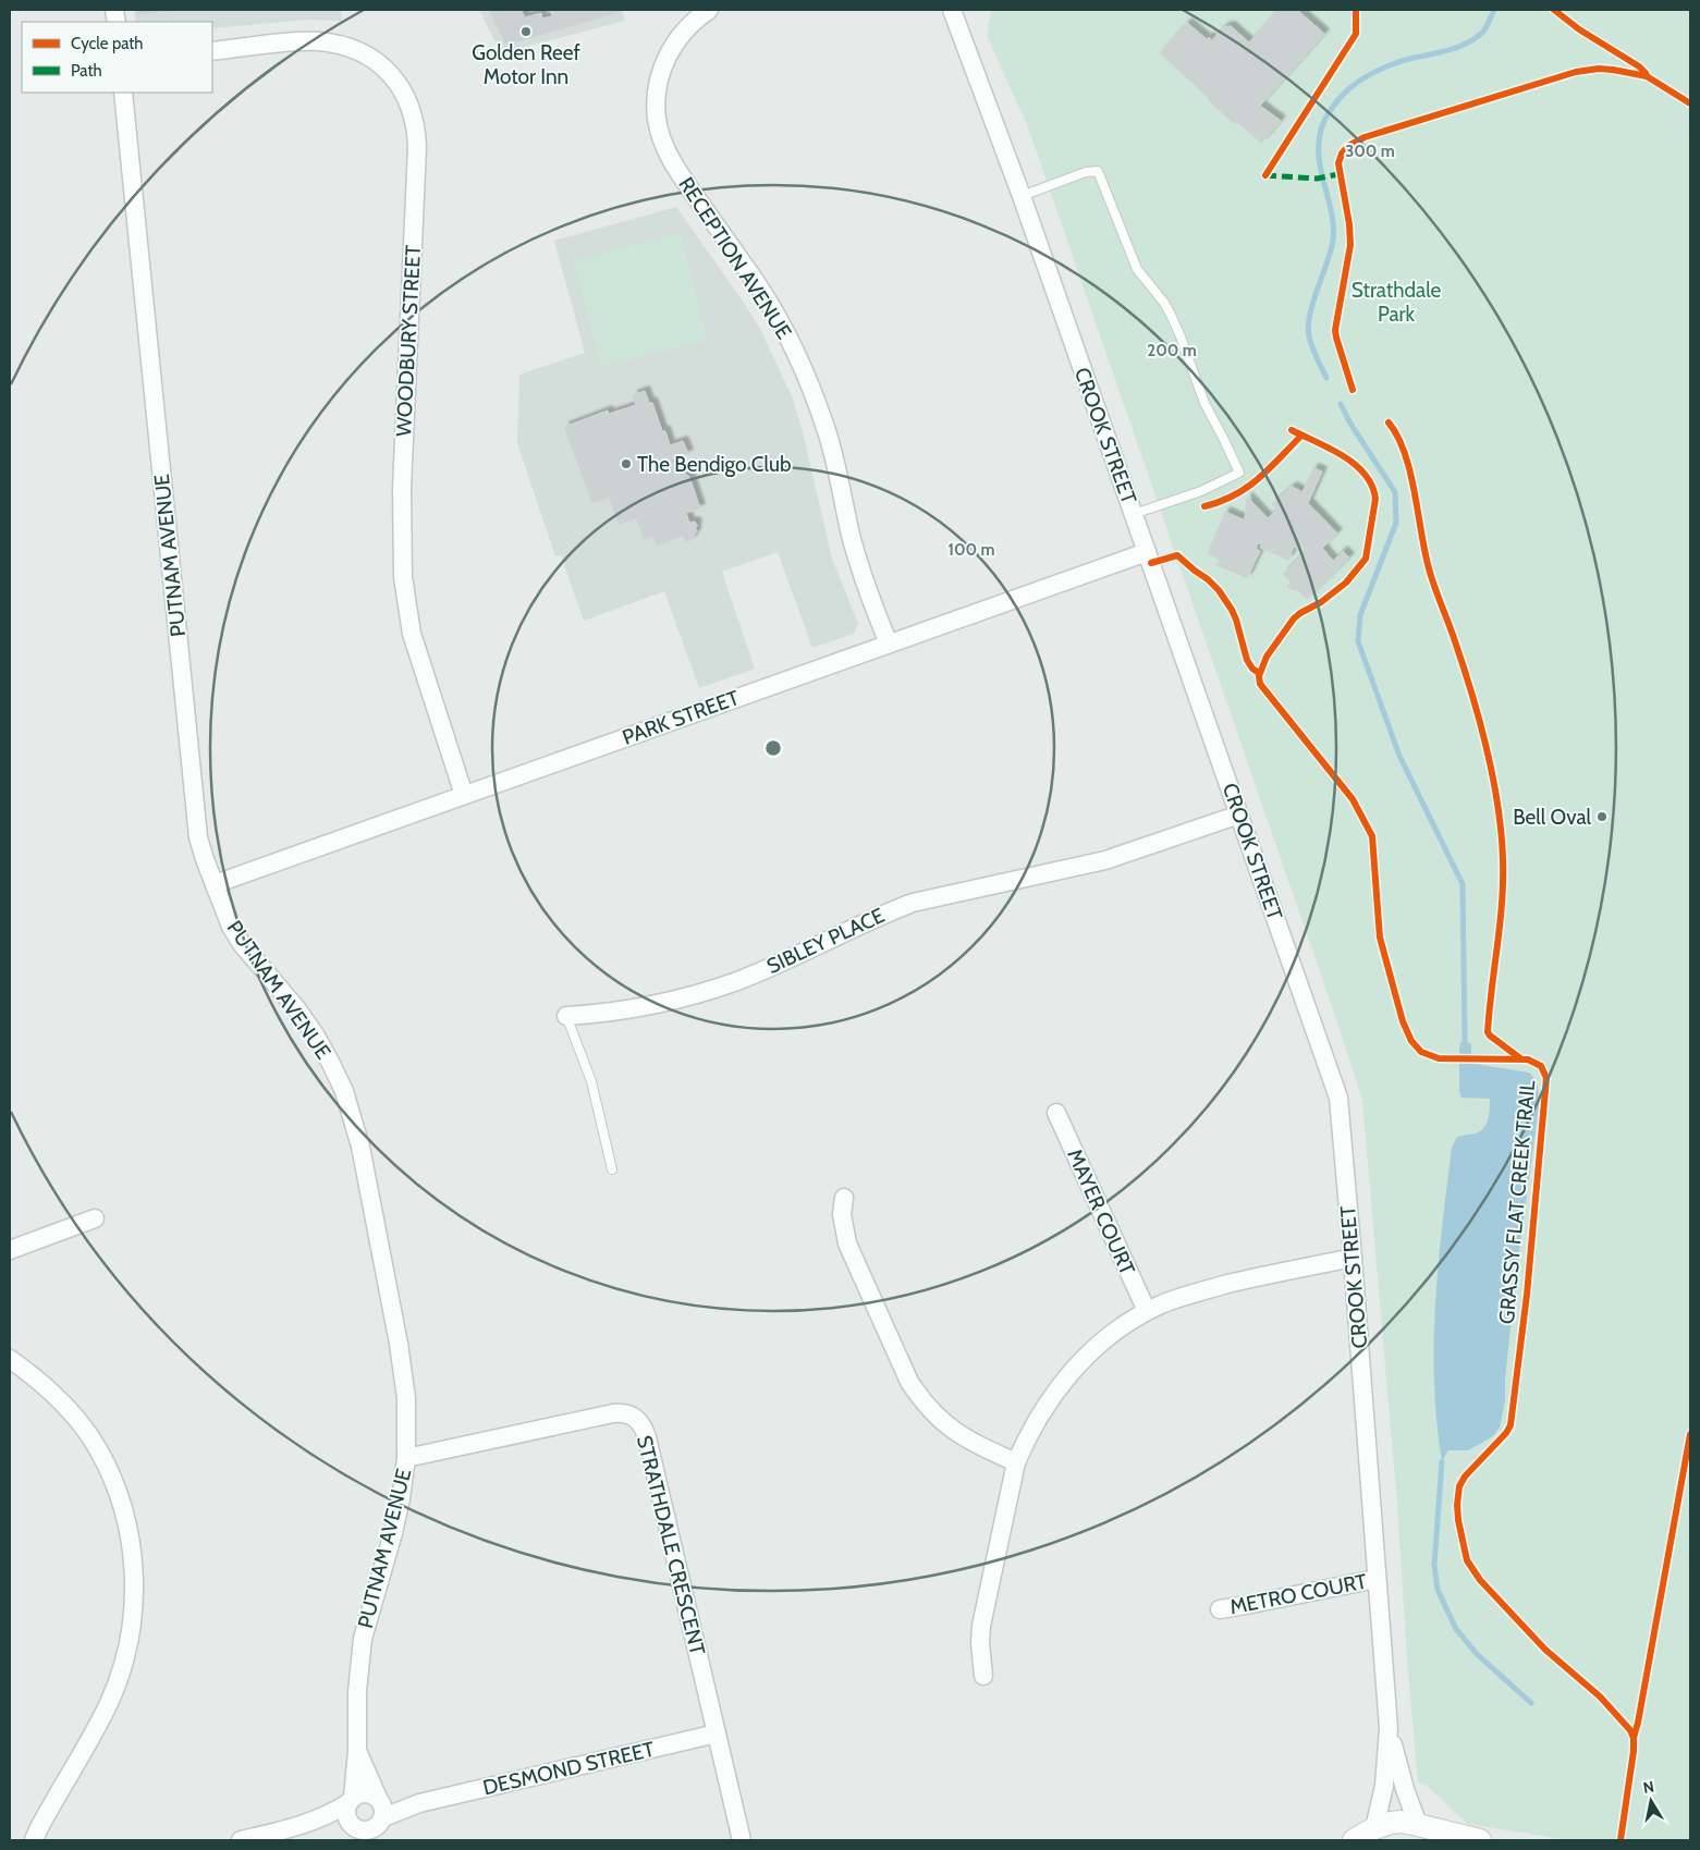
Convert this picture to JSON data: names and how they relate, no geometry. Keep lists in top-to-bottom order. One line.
{"streets":{"street":["RECEPTION AVENUE","WOODBURY STREET","CROOK STREET","PUTNAM AVENUE","PARK STREET","SIBLEY PLACE","MAYER COURT","STRATHDALE CRESCENT","METRO COURT","DESMOND STREET"],"cycle path":["GRASSY FLAT CREEK TRAIL"]},"crossings":[["RECEPTION AVENUE","PARK STREET"],["WOODBURY STREET","PARK STREET"],["CROOK STREET","PARK STREET"],["CROOK STREET","SIBLEY PLACE"],["CROOK STREET","METRO COURT"],["PUTNAM AVENUE","PARK STREET"],["PUTNAM AVENUE","STRATHDALE CRESCENT"],["PUTNAM AVENUE","DESMOND STREET"],["STRATHDALE CRESCENT","DESMOND STREET"]],"parks":["Strathdale Park"],"places":["Golden Reef Motor Inn","The Bendigo Club","Bell Oval"],"legend":["Cycle path","Path"],"north":"top","rings":["300 m","200 m","100 m"]}
